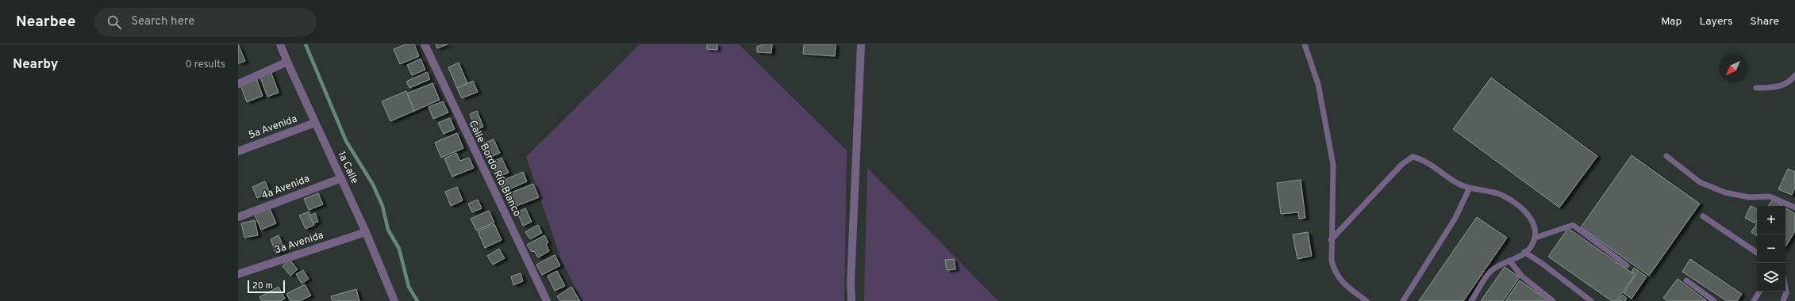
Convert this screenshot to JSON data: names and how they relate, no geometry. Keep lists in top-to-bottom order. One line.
{"streets":{"street":["5a Avenida","1a Calle","Calle Bordo Río Blanco","4a Avenida","3a Avenida"]},"crossings":[["5a Avenida","1a Calle"],["1a Calle","4a Avenida"],["1a Calle","3a Avenida"]],"scale_bar":"20 m","north":"bottom left","page":{"header":"Nearbee","search":"Search here","nav":["Map","Layers","Share"],"heading":["Nearby","0 results"],"map_buttons":["+","−"],"scale":"20 m"}}
